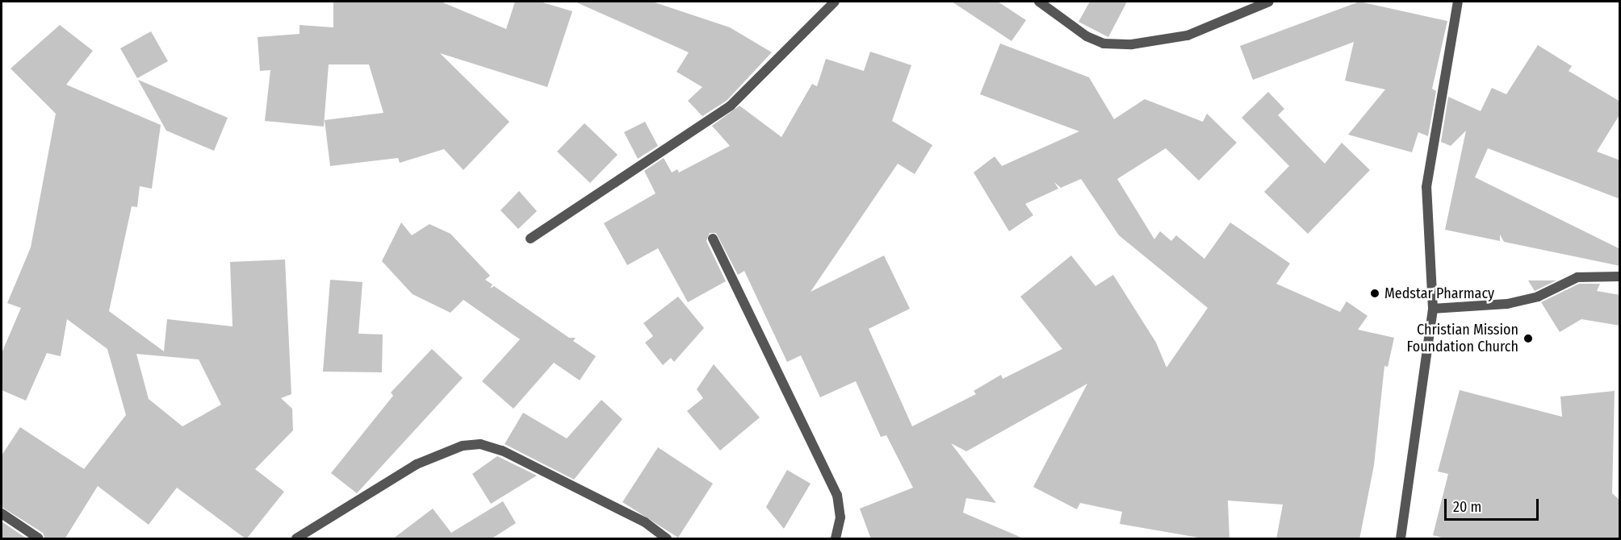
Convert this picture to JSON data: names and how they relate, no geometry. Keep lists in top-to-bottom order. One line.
{"places":["Medstar Pharmacy","Christian Mission Foundation Church"],"scale_bar":"20 m"}
